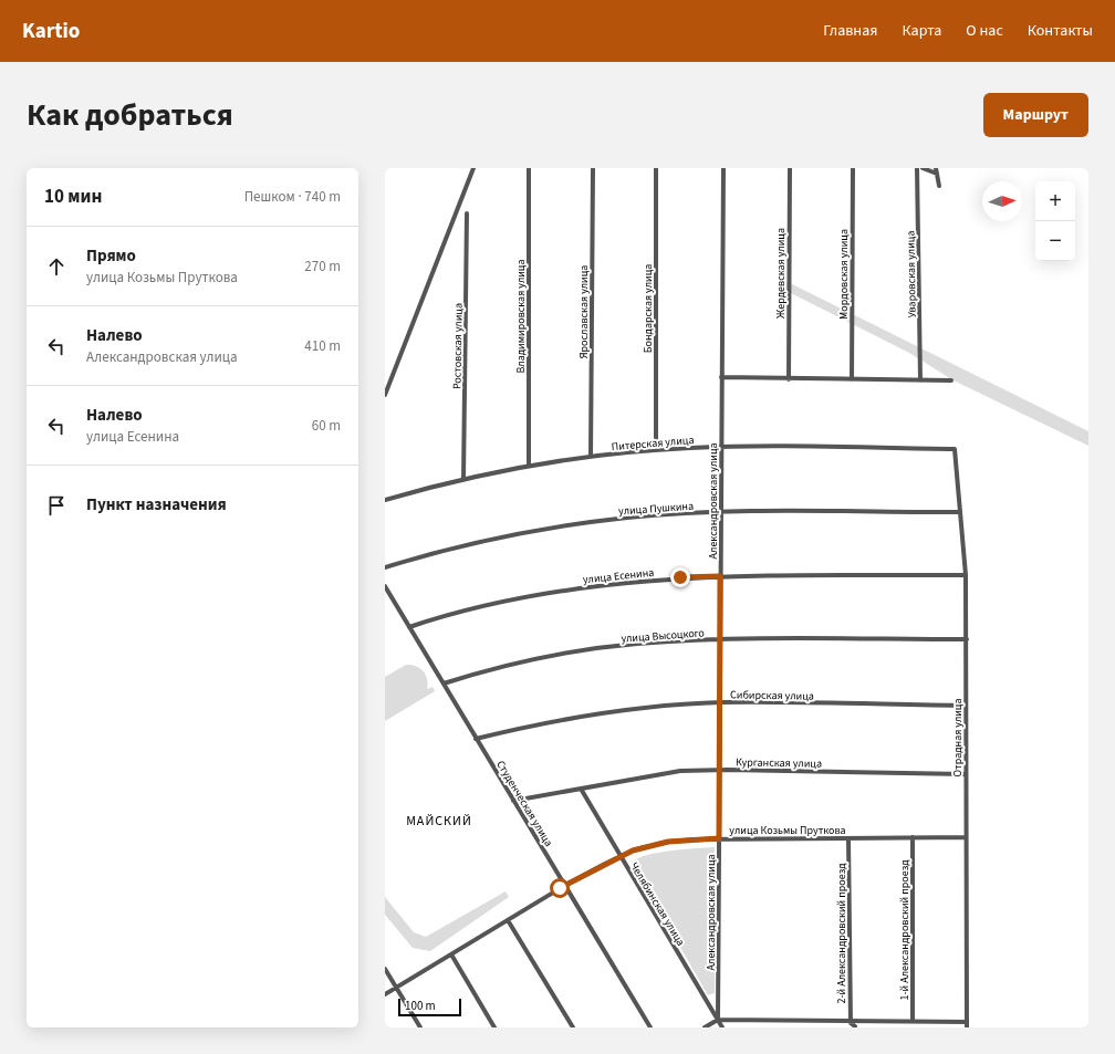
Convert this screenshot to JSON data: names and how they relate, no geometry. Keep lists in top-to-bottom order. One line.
{"streets":{"street":["Жердевская улица","Мордовская улица","Уваровская улица","Бондарская улица","Ярославская улица","Владимировская улица","Ростовская улица","Питерская улица","Александровская улица","улица Пушкина","улица Есенина","улица Высоцкого","Сибирская улица","Отрадная улица","Курганская улица","Студенческая улица","улица Козьмы Пруткова","Челябинская улица","1-й Александровский проезд","2-й Александровский проезд"]},"crossings":[["Бондарская улица","Питерская улица"],["Ярославская улица","Питерская улица"],["Владимировская улица","Питерская улица"],["Ростовская улица","Питерская улица"],["Питерская улица","Александровская улица"],["Питерская улица","Отрадная улица"],["Александровская улица","улица Пушкина"],["Александровская улица","улица Есенина"],["Александровская улица","улица Высоцкого"],["Александровская улица","Сибирская улица"],["Александровская улица","Курганская улица"],["Александровская улица","улица Козьмы Пруткова"],["Александровская улица","Челябинская улица"],["улица Пушкина","Отрадная улица"],["улица Есенина","Отрадная улица"],["улица Есенина","Студенческая улица"],["улица Высоцкого","Отрадная улица"],["улица Высоцкого","Студенческая улица"],["Сибирская улица","Отрадная улица"],["Сибирская улица","Студенческая улица"],["Отрадная улица","Курганская улица"],["Отрадная улица","улица Козьмы Пруткова"],["Курганская улица","Студенческая улица"],["Курганская улица","Челябинская улица"],["Студенческая улица","улица Козьмы Пруткова"],["улица Козьмы Пруткова","Челябинская улица"],["улица Козьмы Пруткова","1-й Александровский проезд"],["улица Козьмы Пруткова","2-й Александровский проезд"]],"districts":["МАЙСКИЙ"],"scale_bar":"100 m","north":"right","page":{"header":"Kartio","nav":["Главная","Карта","О нас","Контакты"],"title":"Как добраться","buttons":"Маршрут","heading":["10 мин","Пешком · 740 m"],"map_buttons":["+","−"],"list":[["Прямо","улица Козьмы Пруткова","270 m"],["Налево","Александровская улица","410 m"],["Налево","улица Есенина","60 m"],"Пункт назначения"],"scale":"100 m"}}
